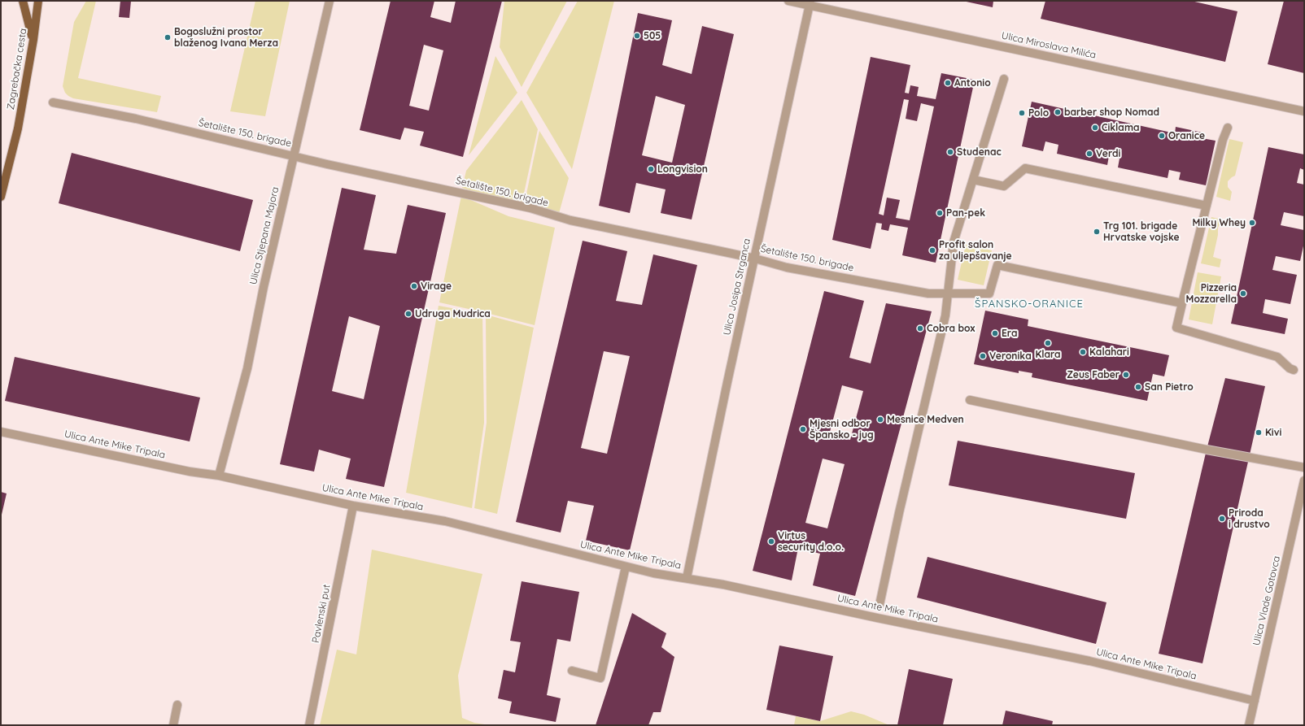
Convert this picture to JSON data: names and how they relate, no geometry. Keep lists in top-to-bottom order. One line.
{"streets":{"main road":["Zagrebačka cesta"],"street":["Ulica Miroslava Milića","Šetalište 150. brigade","Ulica Stjepana Majora","Ulica Josipa Strganca","Ulica Ante Mike Tripala","Ulica Vlade Gotovca","Pavlenski put"]},"crossings":[["Ulica Miroslava Milića","Ulica Josipa Strganca"],["Šetalište 150. brigade","Ulica Stjepana Majora"],["Šetalište 150. brigade","Ulica Josipa Strganca"],["Ulica Stjepana Majora","Ulica Ante Mike Tripala"],["Ulica Josipa Strganca","Ulica Ante Mike Tripala"],["Ulica Ante Mike Tripala","Ulica Vlade Gotovca"],["Ulica Ante Mike Tripala","Pavlenski put"]],"districts":["ŠPANSKO-ORANICE"],"places":["505","Bogoslužni prostor blaženog Ivana Merza","Antonio","barber shop Nomad","Polo","Ciklama","Oranice","Studenac","Verdi","Longvision","Pan-pek","Milky Whey","Trg 101. brigade Hrvatske vojske","Profit salon za uljepšavanje","Virage","Pizzeria Mozzarella","Udruga Mudrica","Cobra box","Era","Klara","Kalahari","Veronika","Zeus Faber","San Pietro","Mesnice Medven","Mjesni odbor Špansko - jug","Kivi","Priroda i drustvo","Virtus security d.o.o."]}
